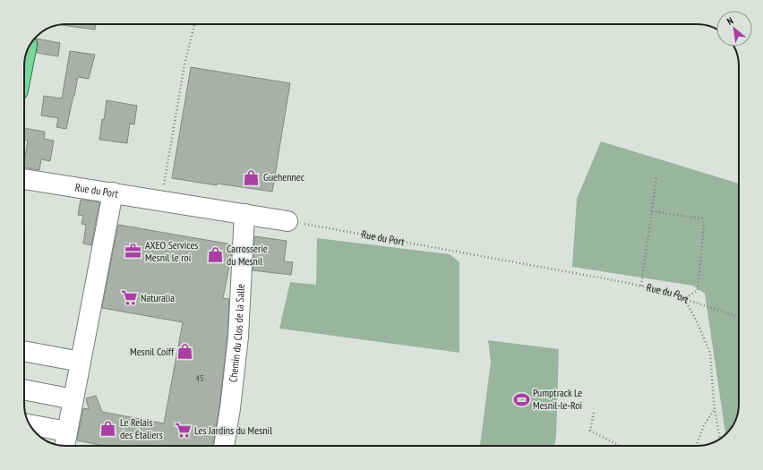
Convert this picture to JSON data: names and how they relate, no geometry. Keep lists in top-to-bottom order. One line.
{"streets":{"street":["Rue du Port","Chemin du Clos de la Salle"]},"crossings":[["Rue du Port","Chemin du Clos de la Salle"]],"places":{"shop":["Guehennec","Carrosserie du Mesnil","Mesnil Coiff","Le Relais des Étaliers"],"office":["AXEO Services Mesnil le roi"],"supermarket":["Naturalia","Les Jardins du Mesnil"],"sports":["Pumptrack Le Mesnil-le-Roi"]},"house_numbers":["45"],"north":"top left"}
